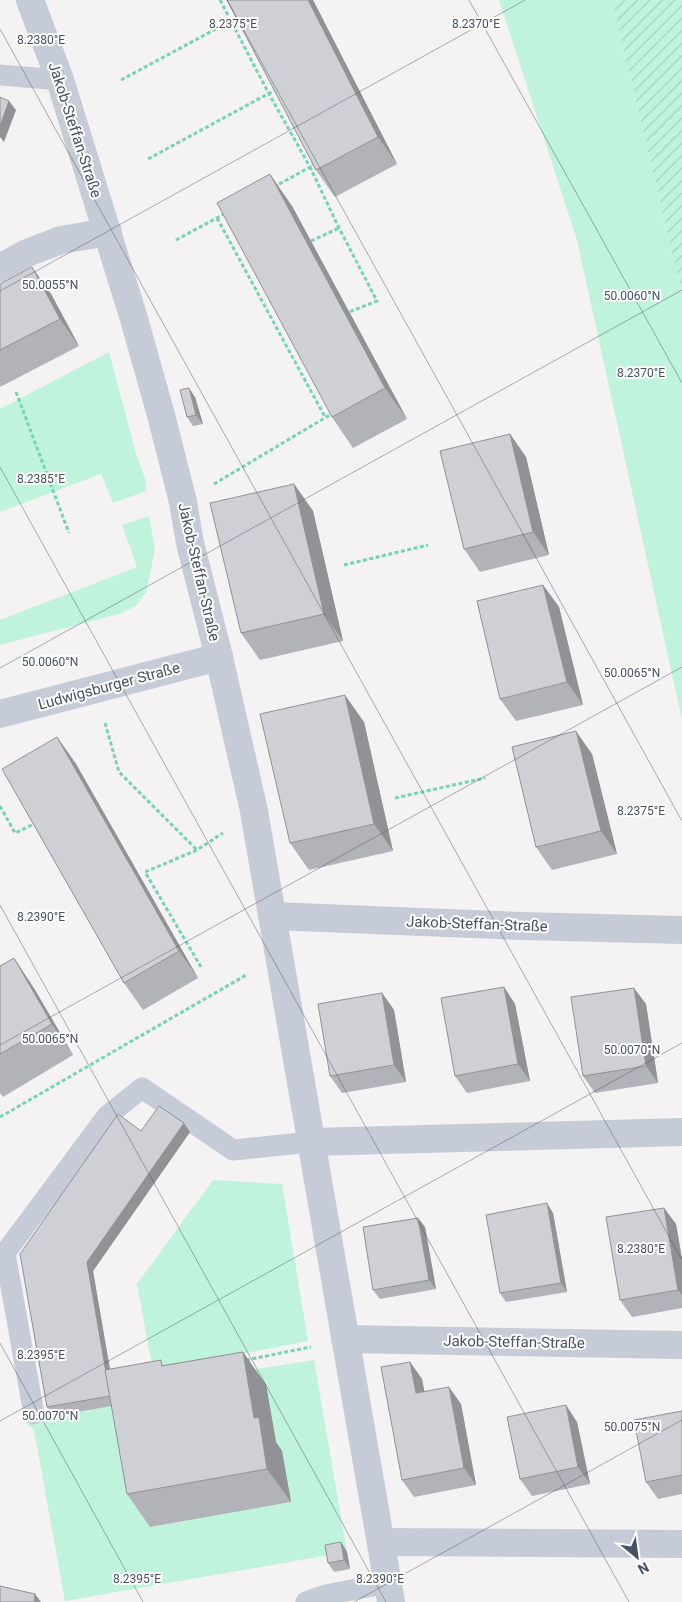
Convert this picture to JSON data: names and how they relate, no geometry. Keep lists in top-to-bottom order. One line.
{"streets":{"street":["Jakob-Steffan-Straße","Ludwigsburger Straße"]},"crossings":[["Jakob-Steffan-Straße","Ludwigsburger Straße"]],"north":"bottom right","coordinates":["8.2375°E","8.2370°E","8.2380°E","50.0055°N","50.0060°N","8.2385°E","50.0065°N","8.2390°E","50.0070°N","8.2395°E","50.0075°N"]}
